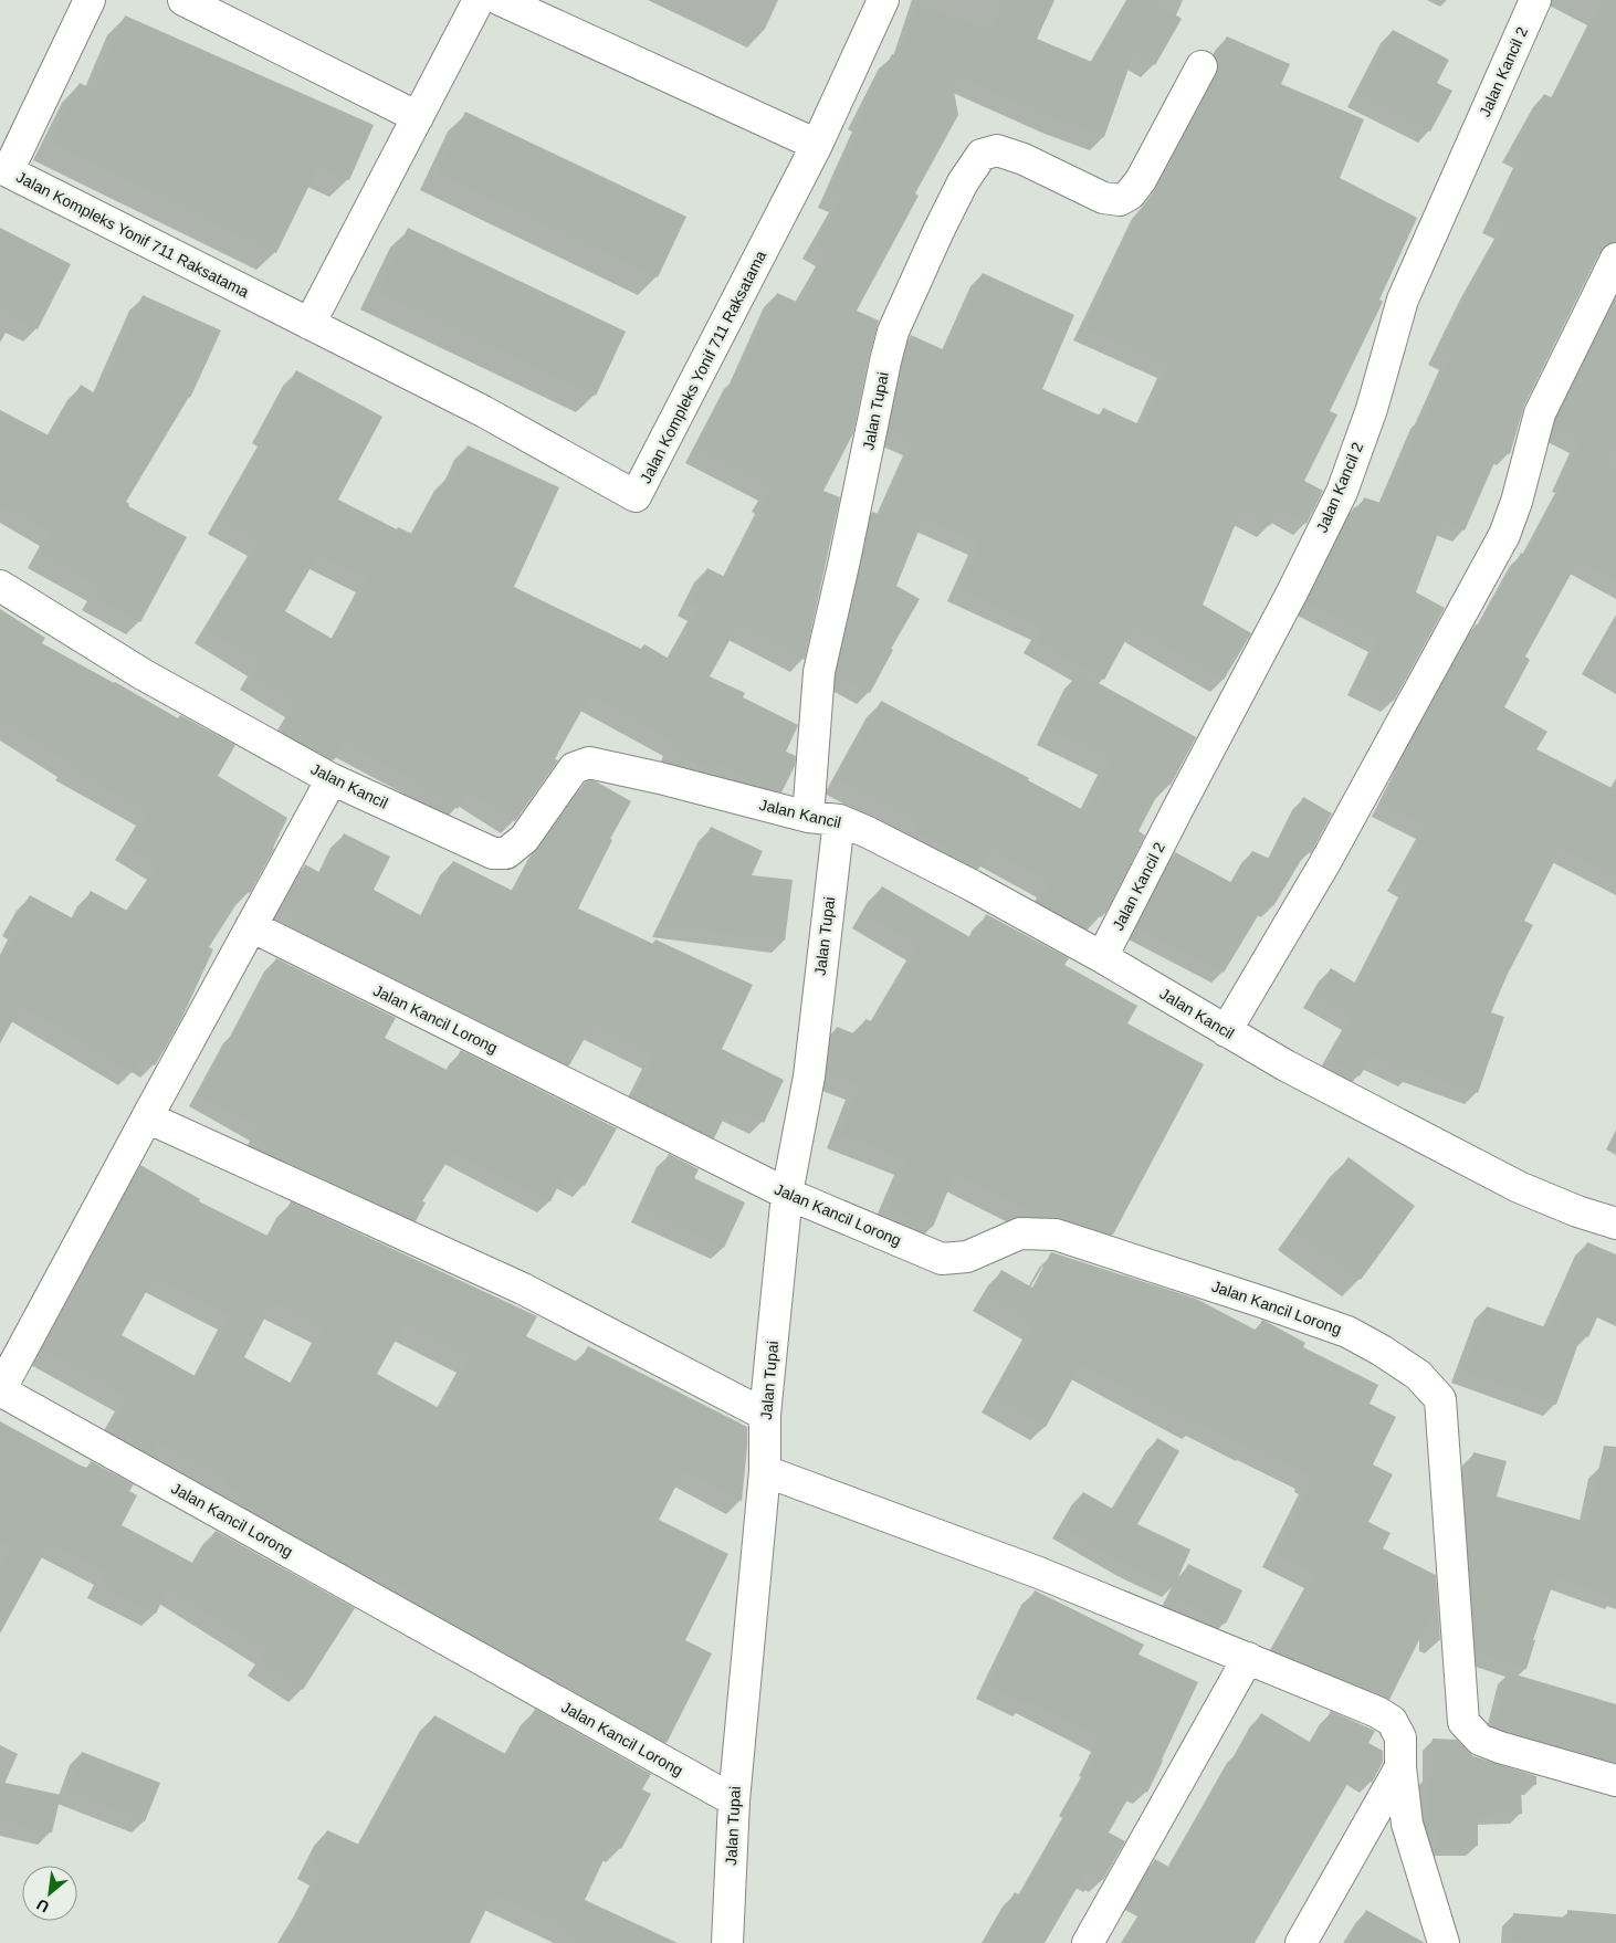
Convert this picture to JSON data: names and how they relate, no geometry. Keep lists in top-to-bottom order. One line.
{"streets":{"street":["Jalan Kancil 2","Jalan Kompleks Yonif 711 Raksatama","Jalan Tupai","Jalan Kancil","Jalan Kancil Lorong"]},"crossings":[["Jalan Kancil 2","Jalan Kancil"],["Jalan Tupai","Jalan Kancil"],["Jalan Tupai","Jalan Kancil Lorong"],["Jalan Kancil","Jalan Kancil Lorong"]],"north":"bottom left"}
